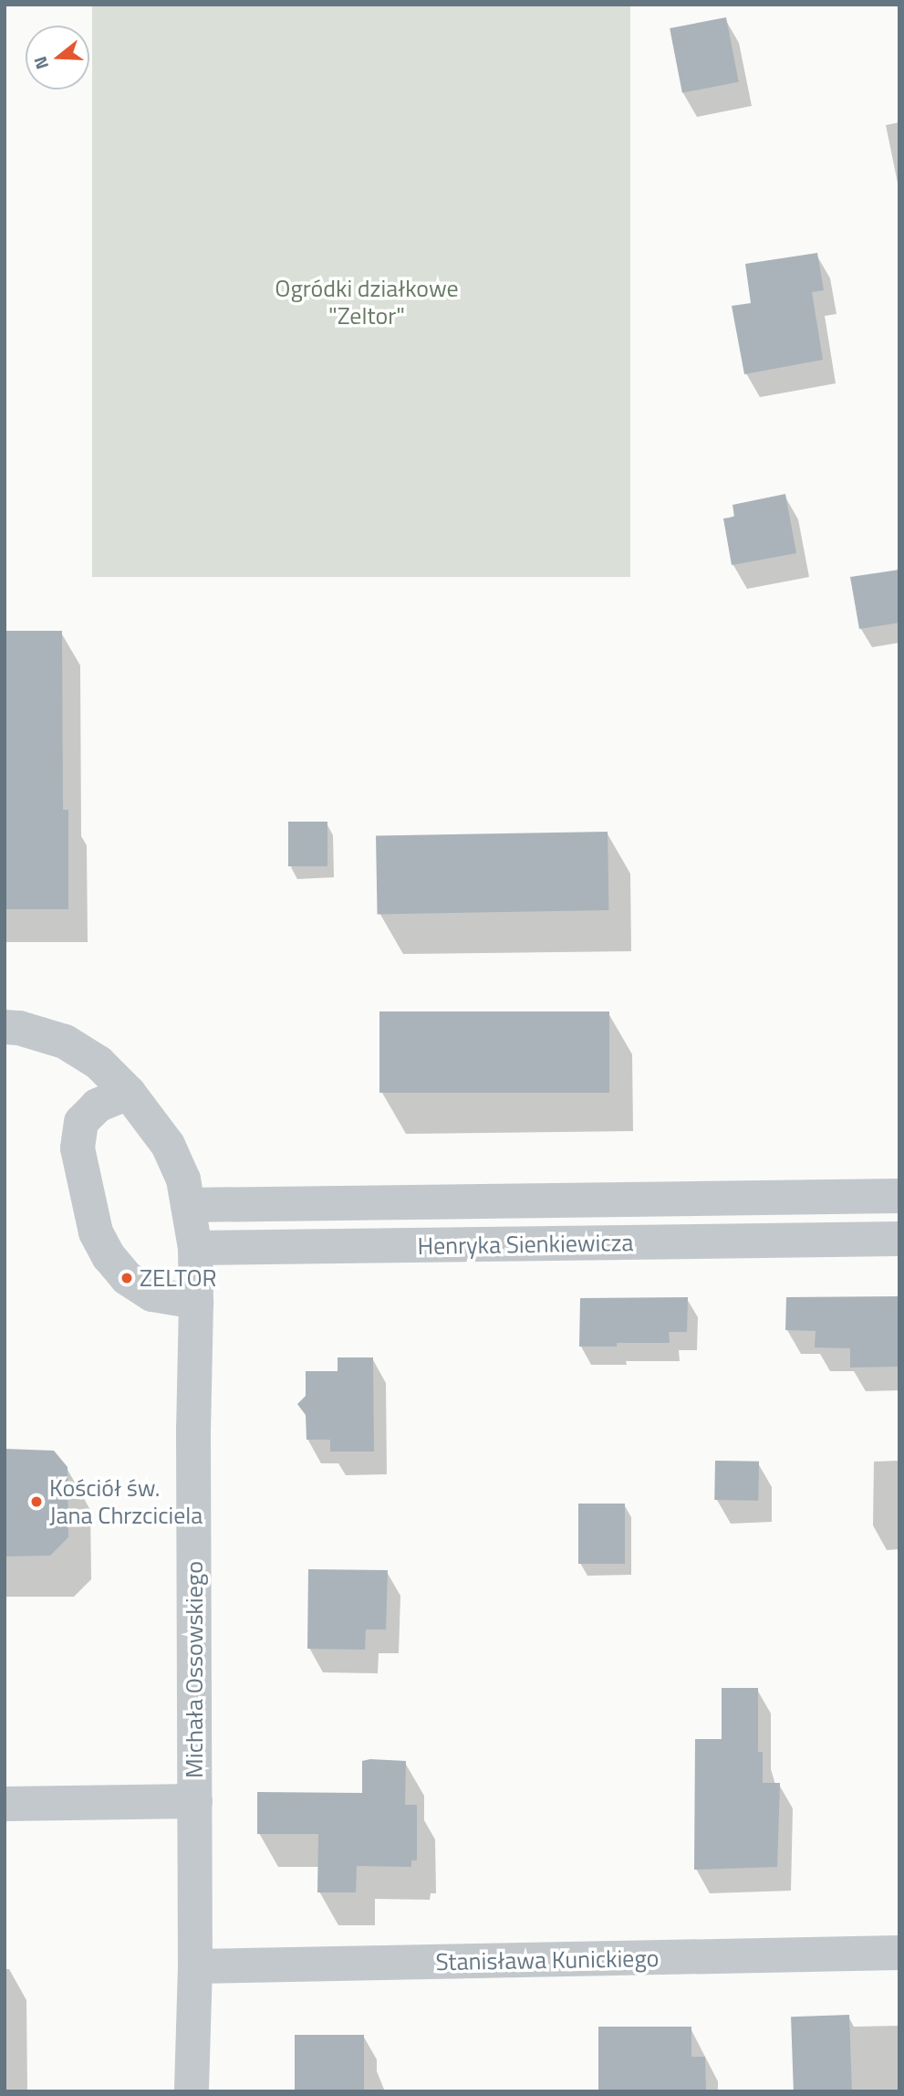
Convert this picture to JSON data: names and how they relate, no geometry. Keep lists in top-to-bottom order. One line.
{"streets":{"street":["Henryka Sienkiewicza","Michała Ossowskiego","Stanisława Kunickiego"]},"crossings":[["Henryka Sienkiewicza","Michała Ossowskiego"],["Michała Ossowskiego","Stanisława Kunickiego"]],"parks":["Ogródki działkowe \"Zeltor\""],"places":["ZELTOR","Kościół św. Jana Chrzciciela"],"north":"left"}
